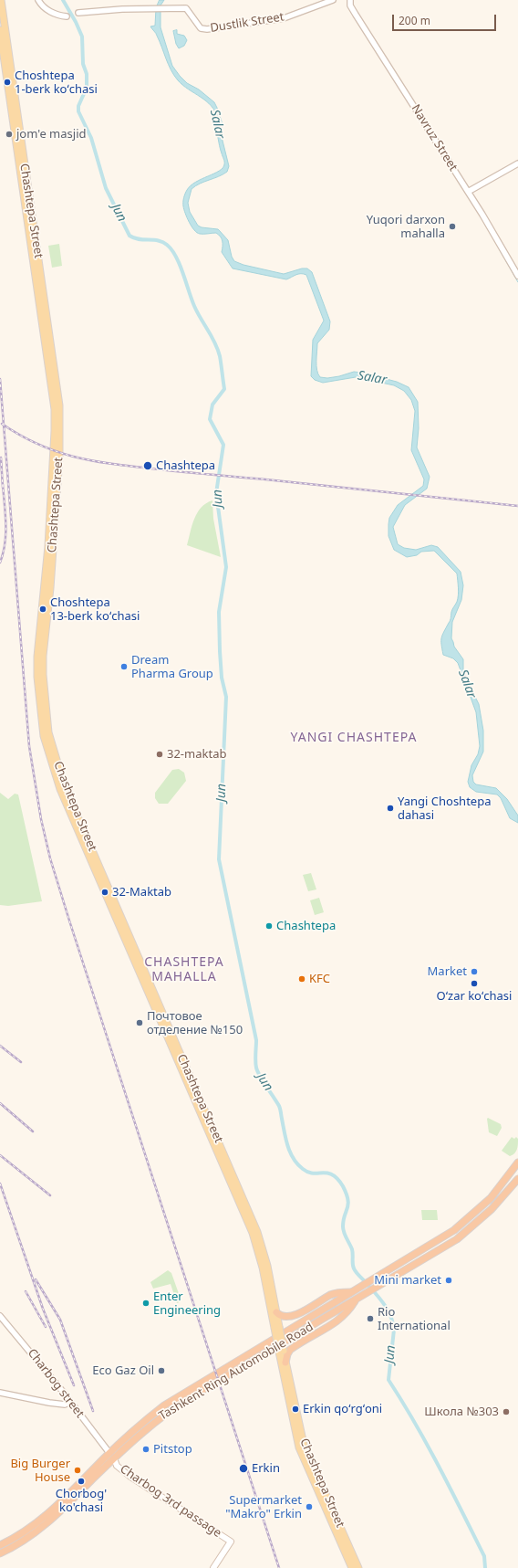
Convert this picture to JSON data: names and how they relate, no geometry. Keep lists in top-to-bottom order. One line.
{"streets":{"highway":["Tashkent Ring Automobile Road"],"main road":["Chashtepa Street","Charbog 3rd passage"],"street":["Dustlik Street","Navruz Street","Charbog street"]},"crossings":[["Tashkent Ring Automobile Road","Charbog street"],["Tashkent Ring Automobile Road","Charbog 3rd passage"],["Charbog street","Charbog 3rd passage"]],"districts":["YANGI CHASHTEPA","CHASHTEPA MAHALLA"],"water":["Salar","Jun"],"places":["Choshtepa 1-berk koʻchasi","jom'e masjid","Yuqori darxon mahalla","Chashtepa","Choshtepa 13-berk koʻchasi","Dream Pharma Group","32-maktab","Yangi Choshtepa dahasi","32-Maktab","Сhashtepa","Market","KFC","Oʻzar koʻchasi","Почтовое отделение №150","Mini market","Enter Engineering","Rio International","Eco Gaz Oil","Erkin qoʻrgʻoni","Школа №303","Pitstop","Erkin","Big Burger House","Chorbog' ko'chasi","Supermarket \"Makro\" Erkin"],"scale_bar":"200 m"}
